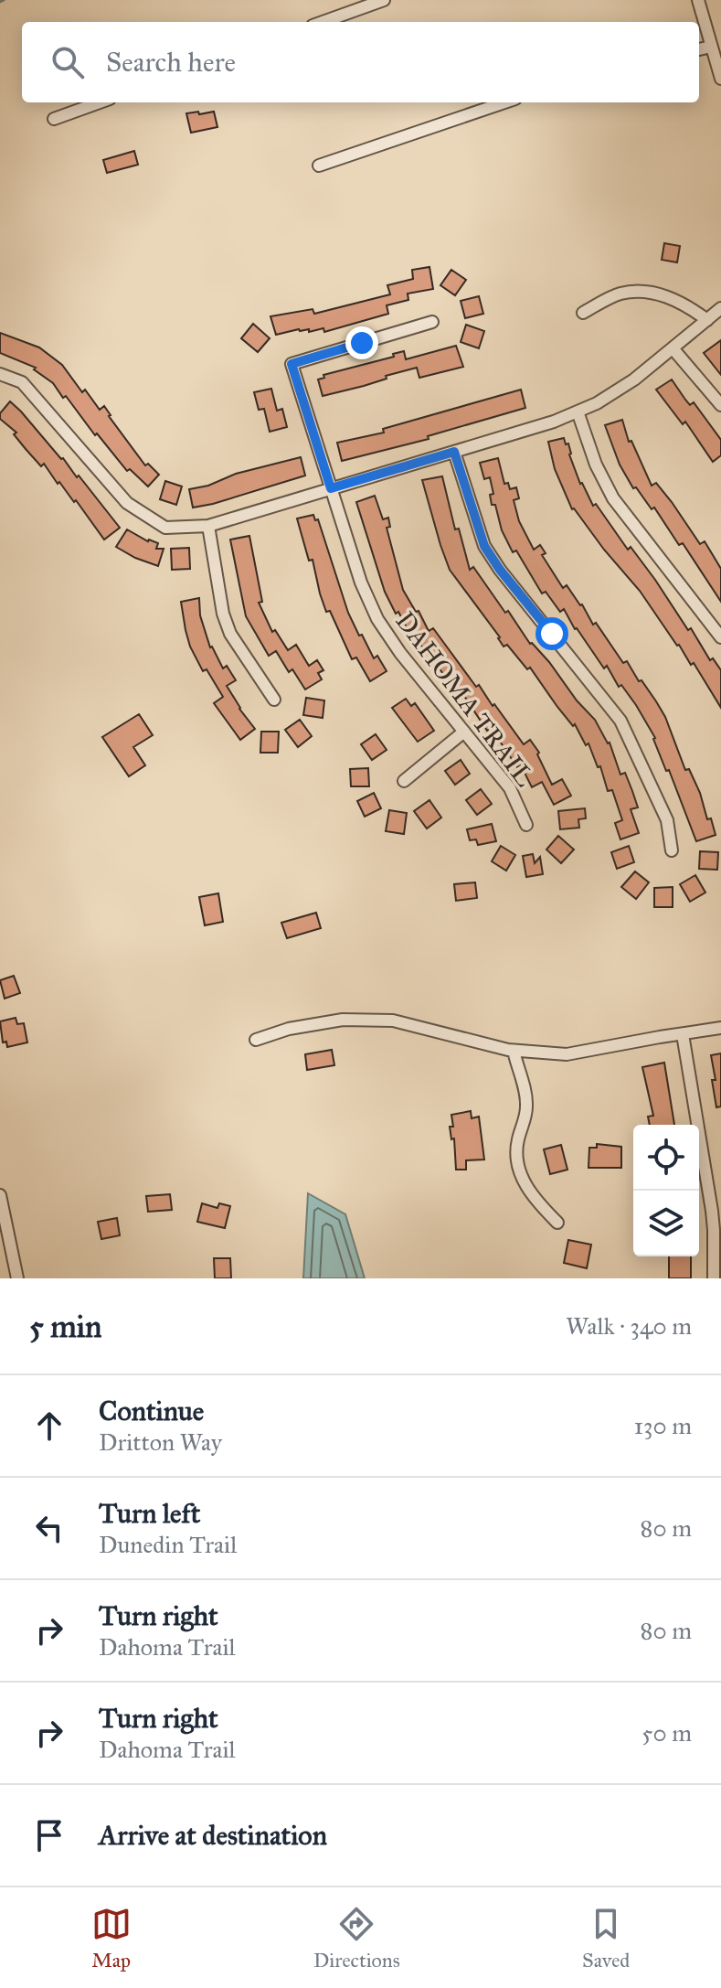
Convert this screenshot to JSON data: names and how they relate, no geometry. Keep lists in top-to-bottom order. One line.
{"streets":{"street":["DAHOMA TRAIL"]},"page":{"search":"Search here","heading":["5 min","Walk · 340 m"],"list":[["Continue","Dritton Way","130 m"],["Turn left","Dunedin Trail","80 m"],["Turn right","Dahoma Trail","80 m"],["Turn right","Dahoma Trail","50 m"],"Arrive at destination"],"nav":["Map","Directions","Saved"]}}
